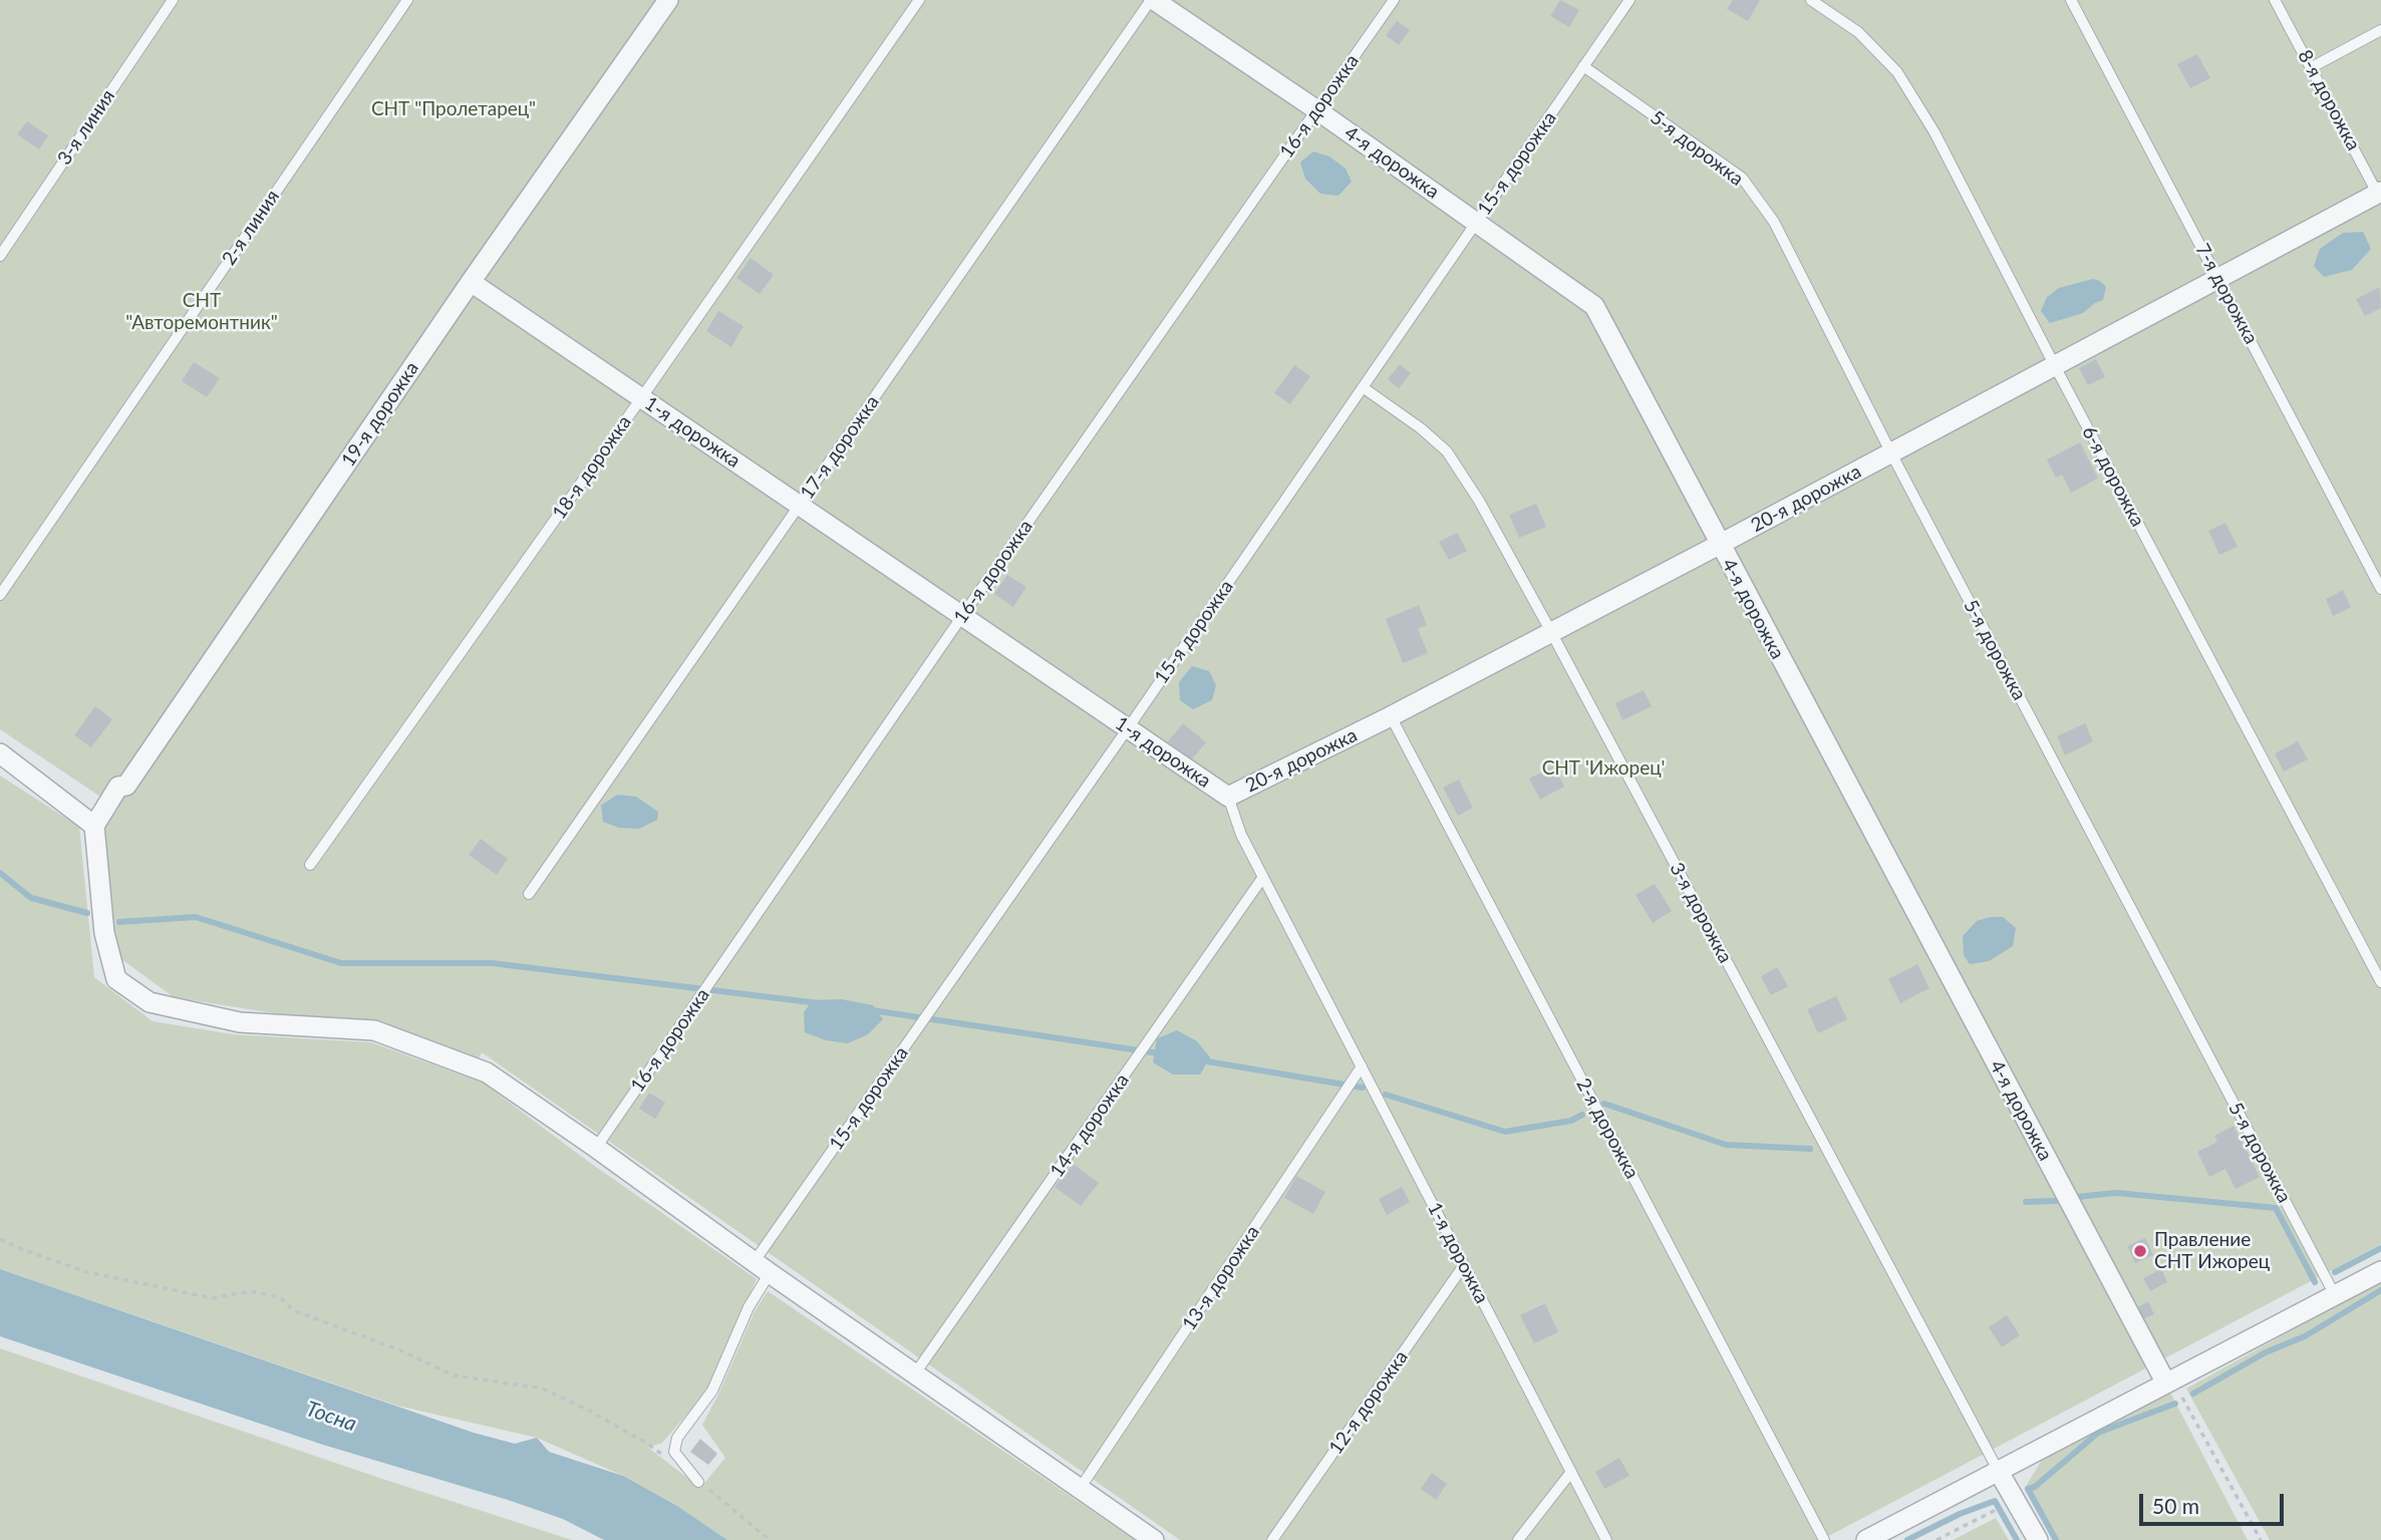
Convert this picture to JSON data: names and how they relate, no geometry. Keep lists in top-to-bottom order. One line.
{"streets":{"street":["4-я дорожка","19-я дорожка","1-я дорожка","20-я дорожка"],"lane":["8-я дорожка","16-я дорожка","3-я линия","5-я дорожка","15-я дорожка","2-я линия","7-я дорожка","17-я дорожка","18-я дорожка","6-я дорожка","3-я дорожка","14-я дорожка","2-я дорожка","13-я дорожка","12-я дорожка"]},"crossings":[["8-я дорожка","20-я дорожка"],["16-я дорожка","4-я дорожка"],["16-я дорожка","1-я дорожка"],["5-я дорожка","15-я дорожка"],["5-я дорожка","20-я дорожка"],["4-я дорожка","15-я дорожка"],["4-я дорожка","17-я дорожка"],["4-я дорожка","20-я дорожка"],["15-я дорожка","1-я дорожка"],["15-я дорожка","3-я дорожка"],["7-я дорожка","20-я дорожка"],["19-я дорожка","1-я дорожка"],["1-я дорожка","17-я дорожка"],["1-я дорожка","18-я дорожка"],["1-я дорожка","20-я дорожка"],["1-я дорожка","14-я дорожка"],["1-я дорожка","13-я дорожка"],["1-я дорожка","12-я дорожка"],["6-я дорожка","20-я дорожка"],["20-я дорожка","3-я дорожка"],["20-я дорожка","2-я дорожка"]],"water":["Тосна"],"parks":["СНТ \"Пролетарец\"","СНТ \"Авторемонтник\"","СНТ 'Ижорец'"],"places":["Правление СНТ Ижорец"],"scale_bar":"50 m"}
